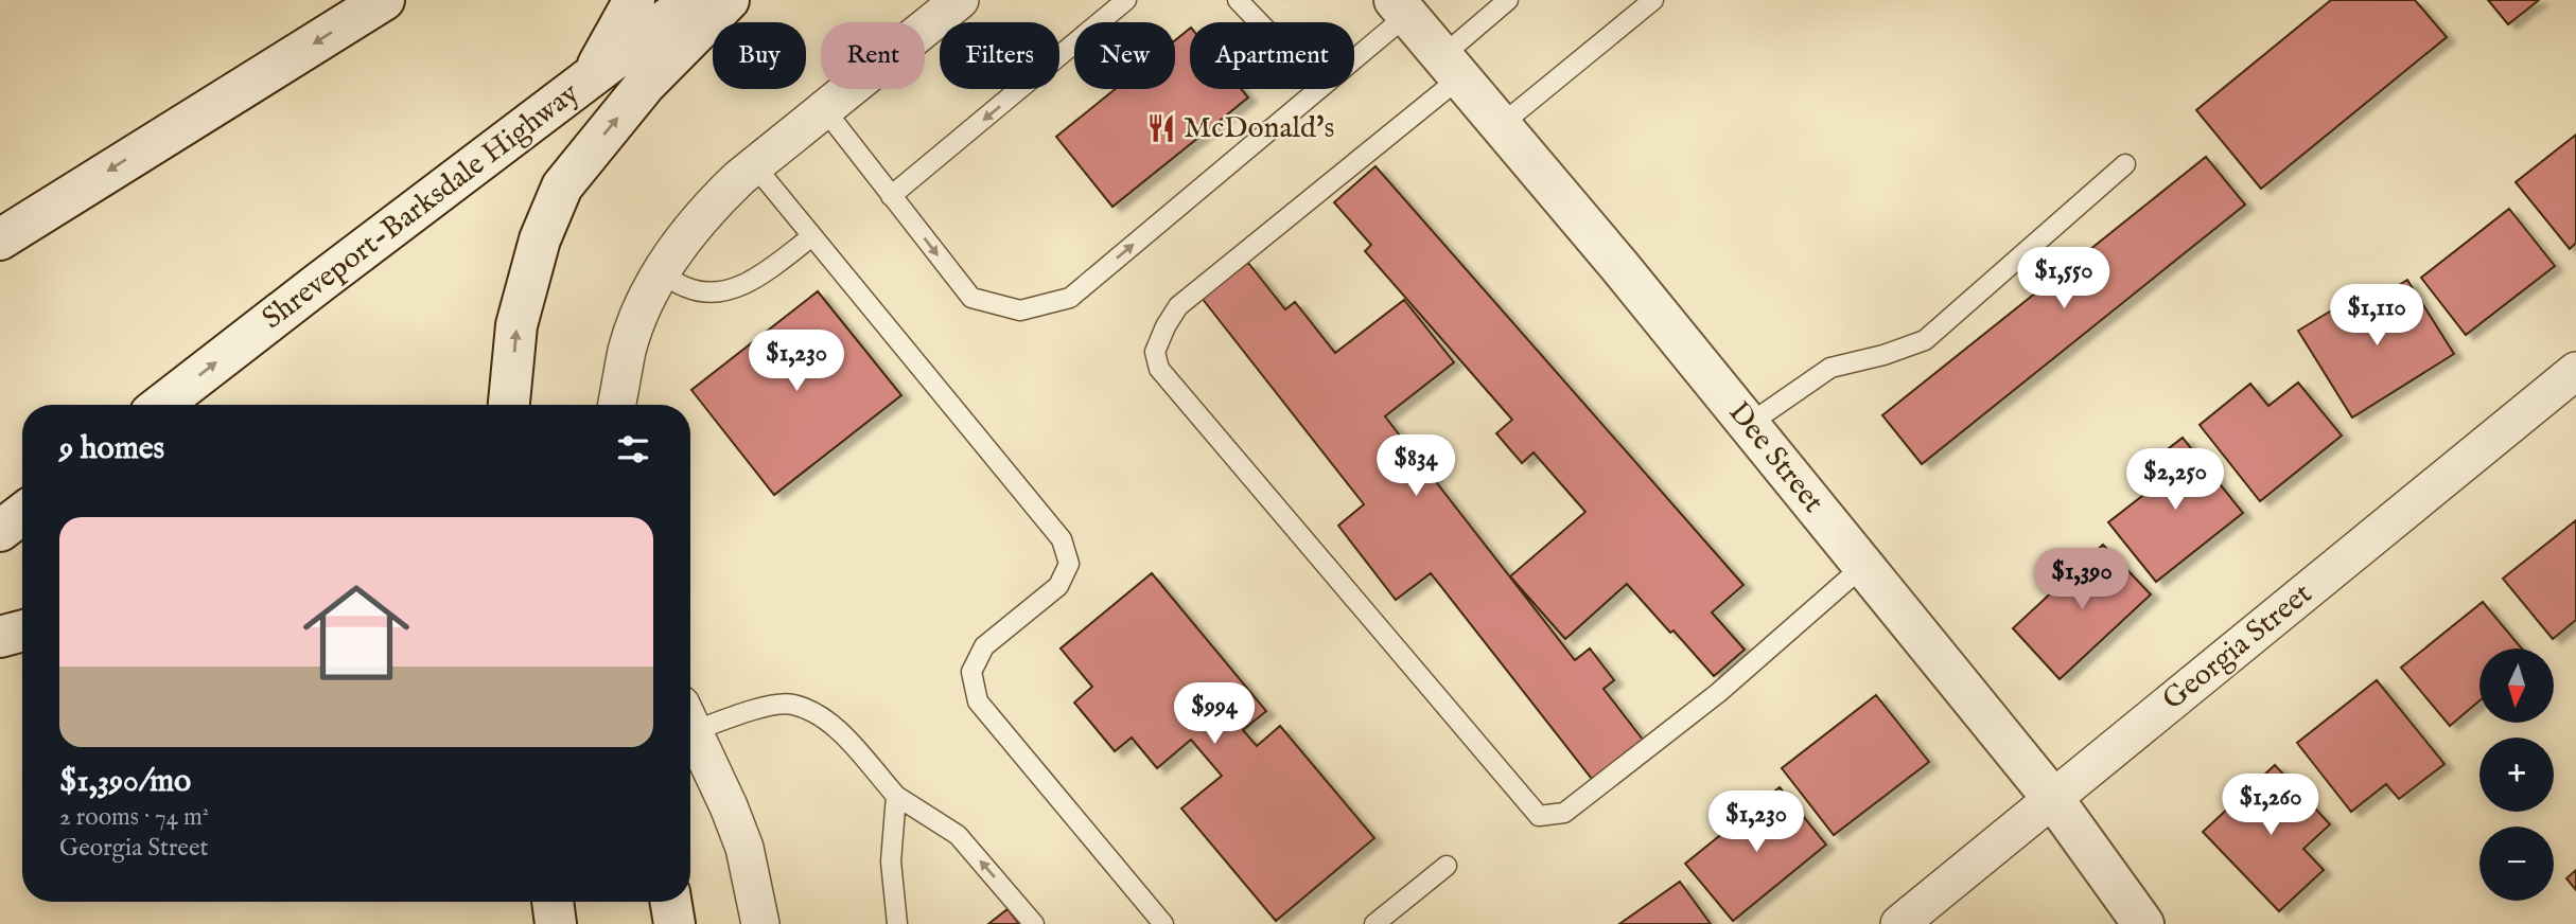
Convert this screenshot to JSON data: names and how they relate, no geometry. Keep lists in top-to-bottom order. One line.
{"streets":{"main road":["Shreveport-Barksdale Highway","Dee Street"],"street":["Georgia Street"]},"crossings":[["Dee Street","Georgia Street"]],"places":{"restaurant":["McDonald's"]},"north":"bottom","page":{"chip":["Buy","Rent","Filters","New","Apartment"],"price":["$1,550","$1,110","$1,230","$834","$2,250","$1,390","$994","$1,260","$1,230"],"heading":"9 homes","list":[{"name":"$1,390/mo","note":"2 rooms · 74 m² · Georgia Street"}],"map_buttons":["+","−"]}}
